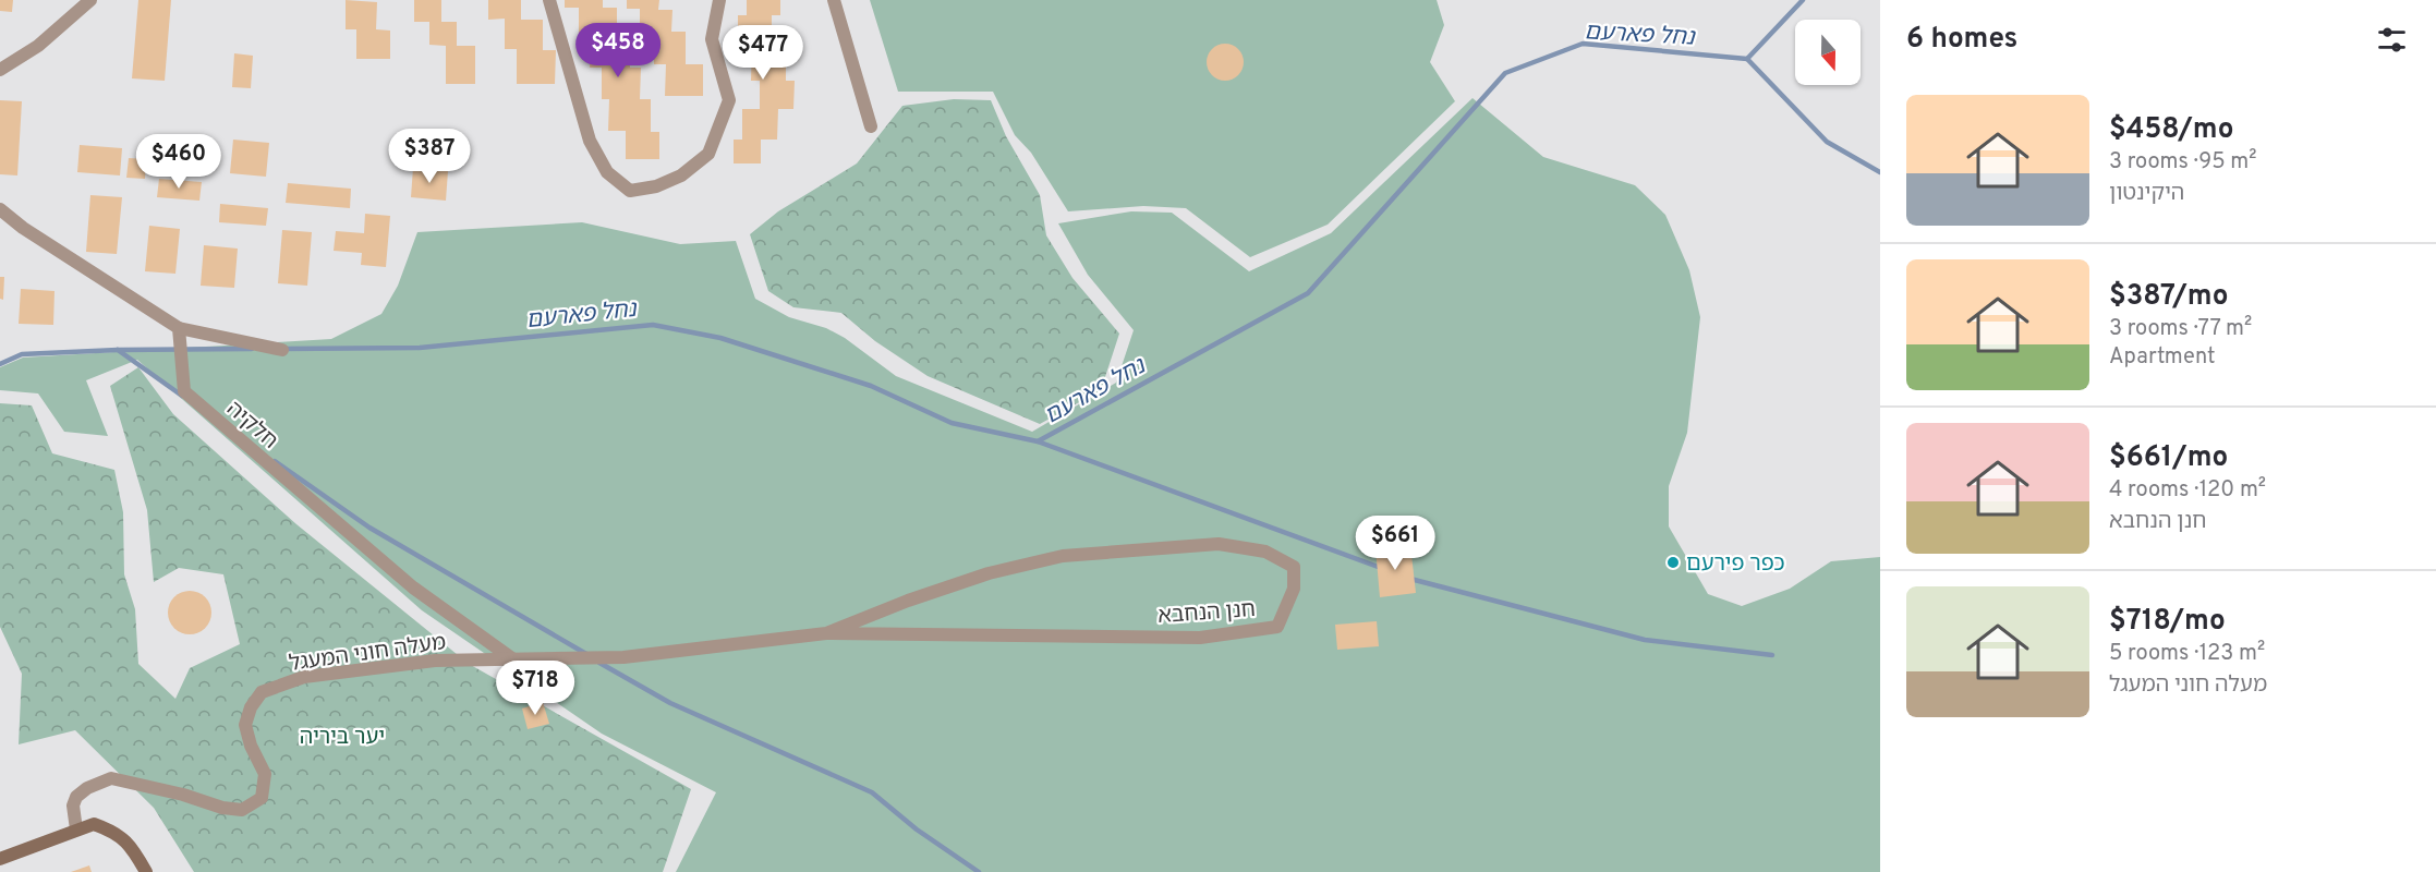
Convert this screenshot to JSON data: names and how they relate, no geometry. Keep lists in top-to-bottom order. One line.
{"streets":{"street":["חלקיה","חנן הנחבא","מעלה חוני המעגל"]},"crossings":[["חלקיה","מעלה חוני המעגל"],["חנן הנחבא","מעלה חוני המעגל"]],"water":["נחל פארעם"],"parks":["יער ביריה"],"places":["כפר פירעם"],"north":"bottom","page":{"heading":"6 homes","price":["$458","$477","$387","$460","$661","$718"],"list":[{"name":"$458/mo","note":"3 rooms · 95 m² · היקינטון"},{"name":"$387/mo","note":"3 rooms · 77 m² · Apartment"},{"name":"$661/mo","note":"4 rooms · 120 m² · חנן הנחבא"},{"name":"$718/mo","note":"5 rooms · 123 m² · מעלה חוני המעגל"}]}}
